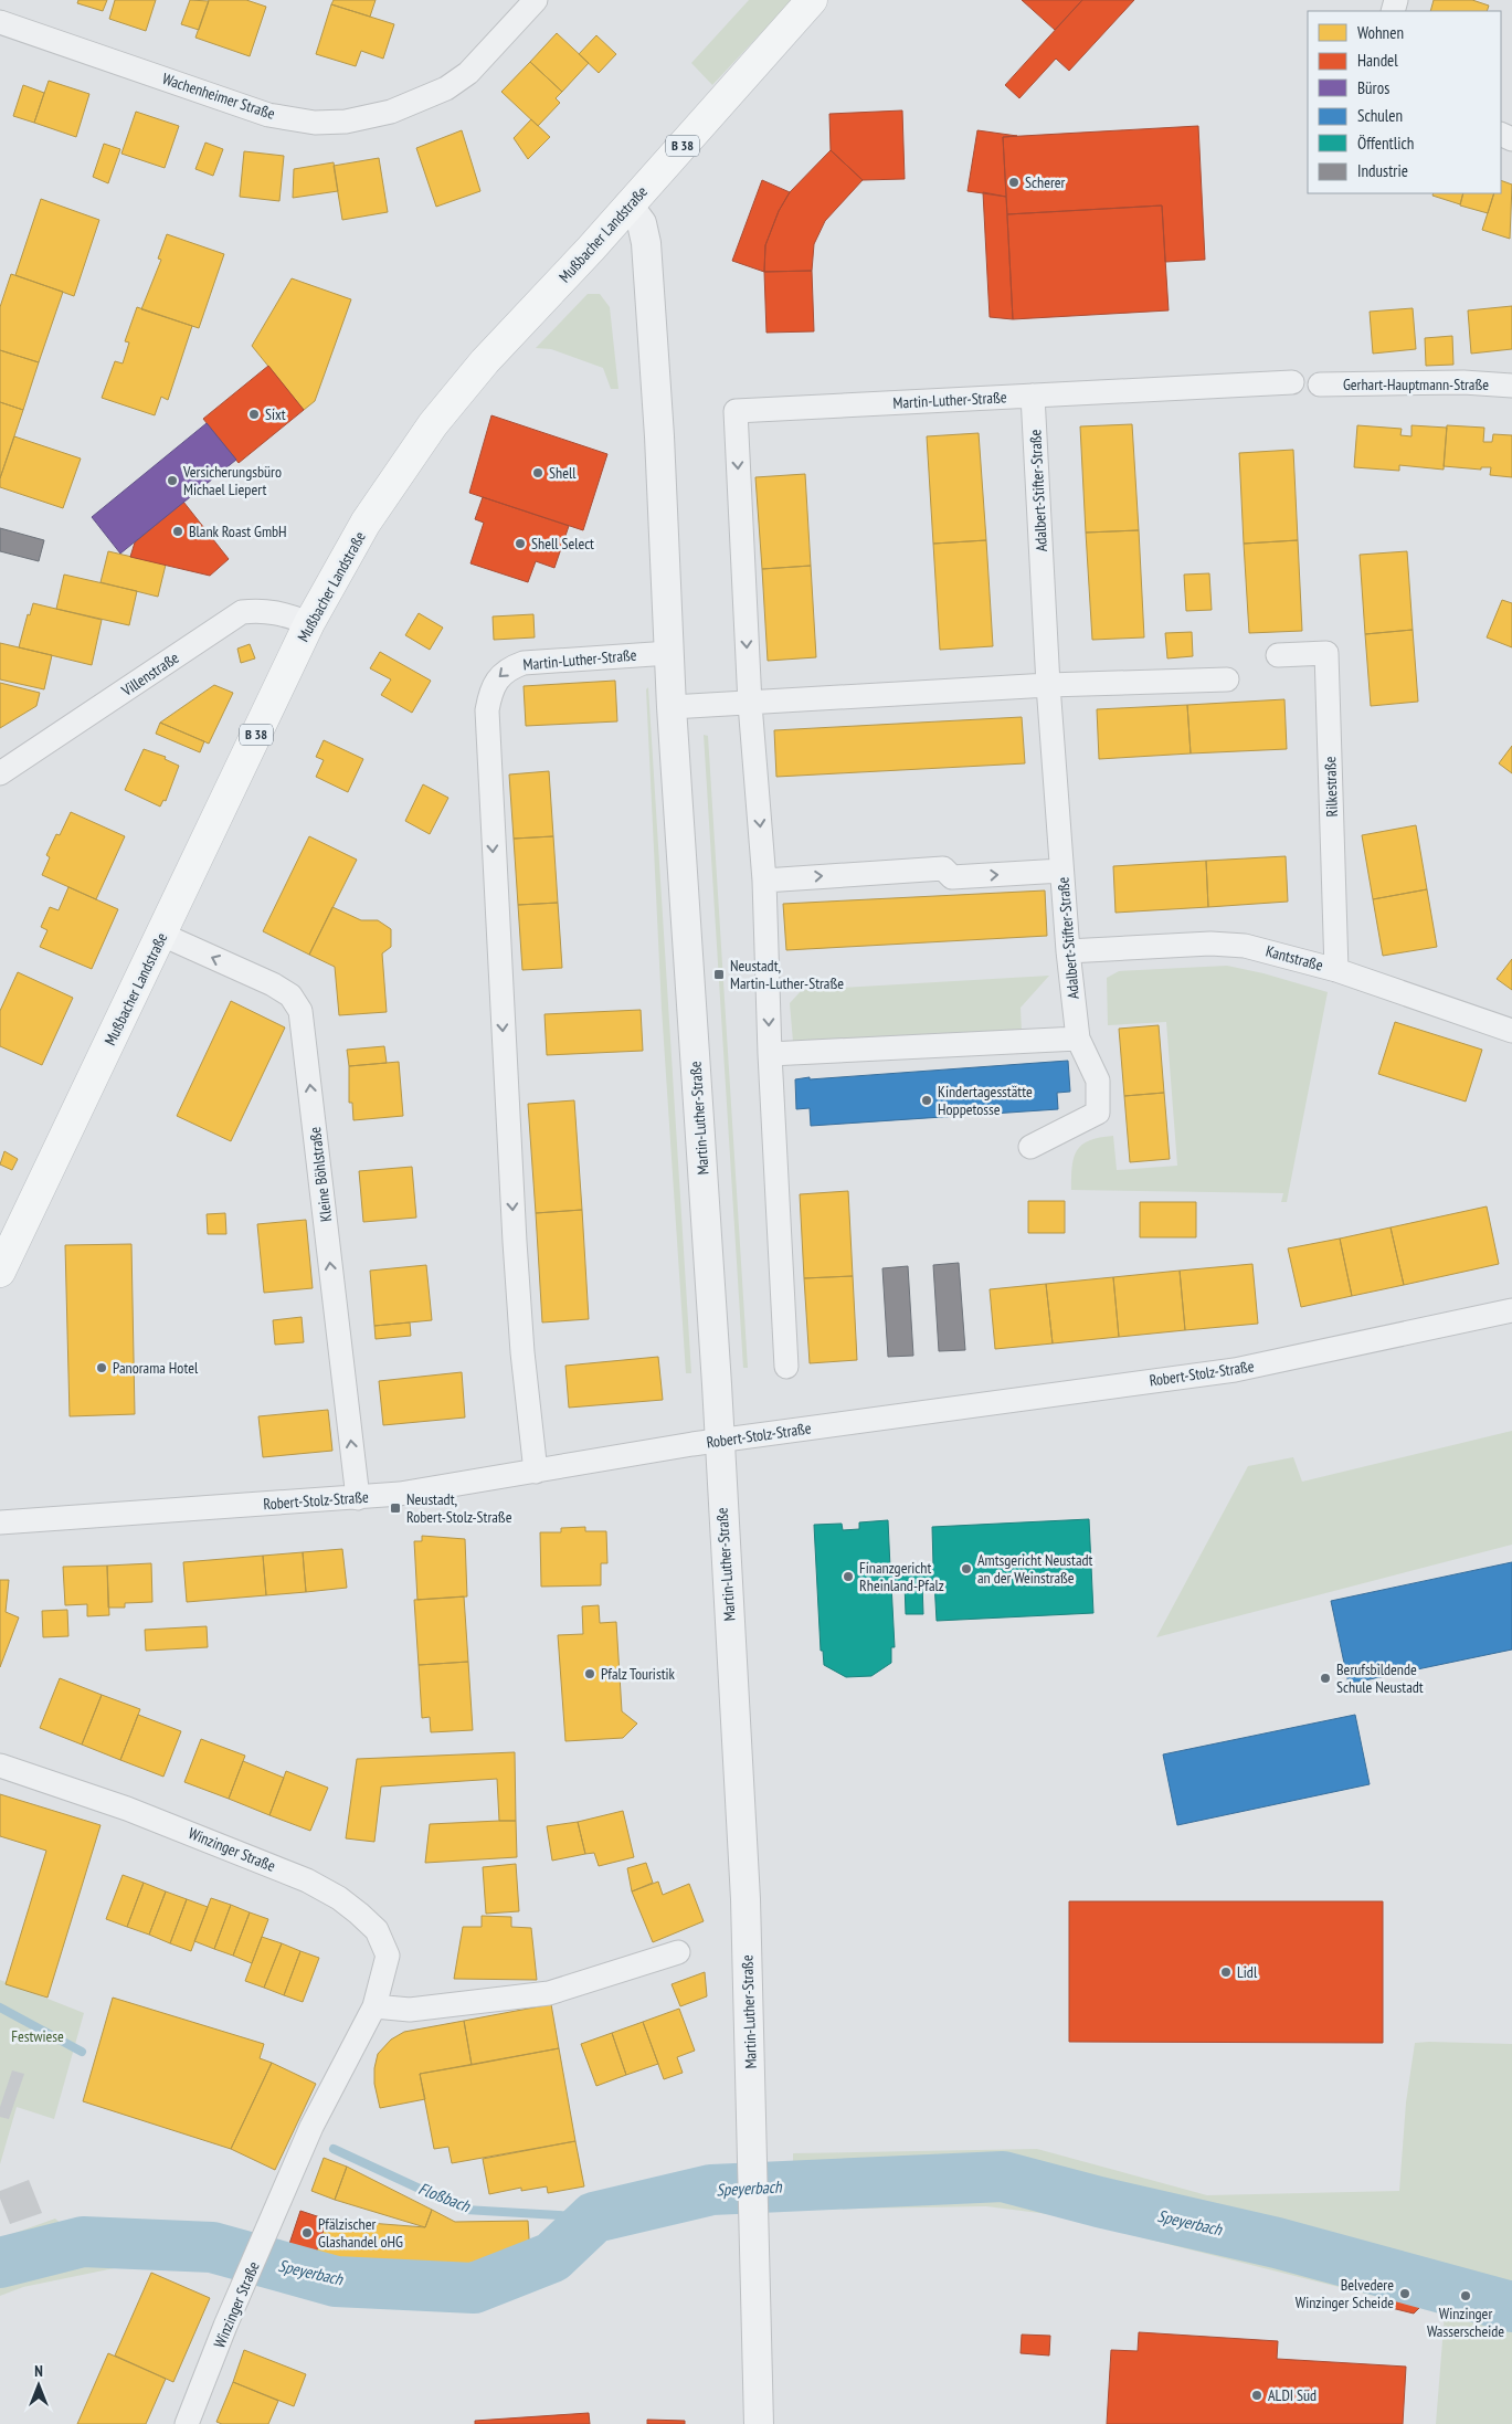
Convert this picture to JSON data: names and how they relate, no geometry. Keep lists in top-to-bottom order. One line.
{"streets":{"main road":["B 38","Mußbacher Landstraße"],"street":["Wachenheimer Straße","Gerhart-Hauptmann-Straße","Martin-Luther-Straße","Adalbert-Stifter-Straße","Villenstraße","Rilkestraße","Kantstraße","Kleine Böhlstraße","Robert-Stolz-Straße","Winzinger Straße"]},"crossings":[["Mußbacher Landstraße","Martin-Luther-Straße"],["Mußbacher Landstraße","Villenstraße"],["Mußbacher Landstraße","Kleine Böhlstraße"],["Martin-Luther-Straße","Adalbert-Stifter-Straße"],["Martin-Luther-Straße","Robert-Stolz-Straße"],["Adalbert-Stifter-Straße","Kantstraße"],["Rilkestraße","Kantstraße"],["Kleine Böhlstraße","Robert-Stolz-Straße"]],"one_way":["Kleine Böhlstraße"],"water":["Speyerbach","Floßbach"],"parks":["Festwiese"],"places":{"other":["Scherer","Sixt","Shell","Versicherungsbüro Michael Liepert","Blank Roast GmbH","Shell Select","Kindertagesstätte Hoppetosse","Panorama Hotel","Amtsgericht Neustadt an der Weinstraße","Finanzgericht Rheinland-Pfalz","Pfalz Touristik","Berufsbildende Schule Neustadt","Lidl","Pfälzischer Glashandel oHG","Belvedere Winzinger Scheide","Winzinger Wasserscheide","ALDI Süd"],"transit":["Neustadt, Martin-Luther-Straße","Neustadt, Robert-Stolz-Straße"]},"legend":["Wohnen","Handel","Büros","Schulen","Öffentlich","Industrie"],"north":"top"}
